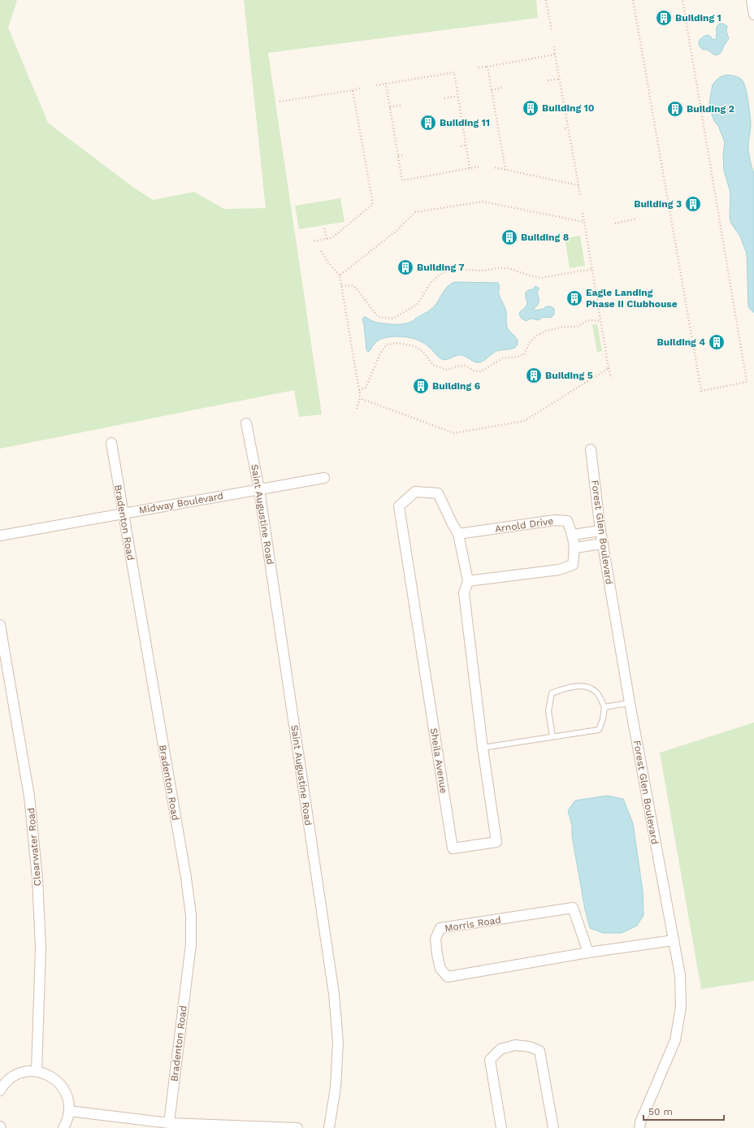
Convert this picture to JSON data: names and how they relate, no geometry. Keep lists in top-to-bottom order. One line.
{"streets":{"street":["Midway Boulevard","Saint Augustine Road","Bradenton Road","Arnold Drive","Forest Glen Boulevard","Sheila Avenue","Clearwater Road","Morris Road"]},"crossings":[["Midway Boulevard","Saint Augustine Road"],["Midway Boulevard","Bradenton Road"],["Arnold Drive","Sheila Avenue"],["Forest Glen Boulevard","Morris Road"]],"places":{"building":["Building 1","Building 10","Building 2","Building 11","Building 3","Building 8","Building 7","Eagle Landing Phase II Clubhouse","Building 4","Building 5","Building 6"]},"scale_bar":"50 m"}
